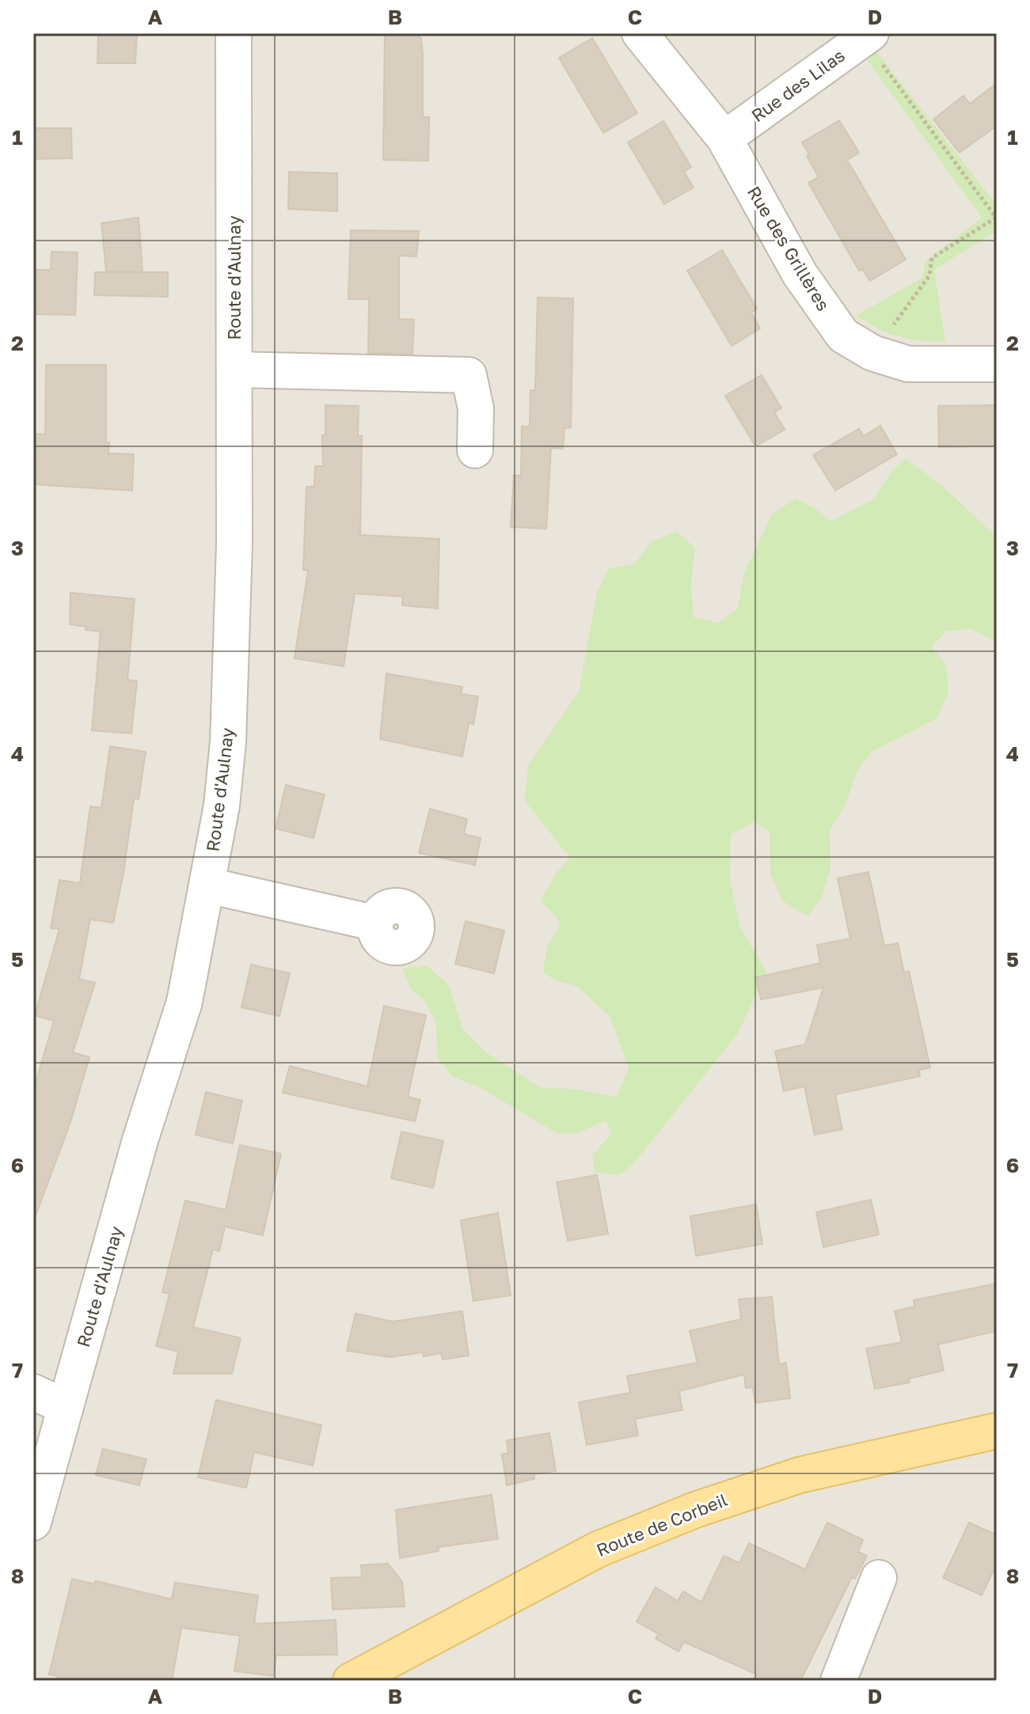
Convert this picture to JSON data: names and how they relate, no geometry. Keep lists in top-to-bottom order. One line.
{"streets":{"main road":["Route de Corbeil"],"street":["Rue des Lilas","Rue des Grillères","Route d'Aulnay"]},"crossings":[["Rue des Lilas","Rue des Grillères"]],"grid":{"columns":["A","B","C","D"],"rows":["1","2","3","4","5","6","7","8"]}}
